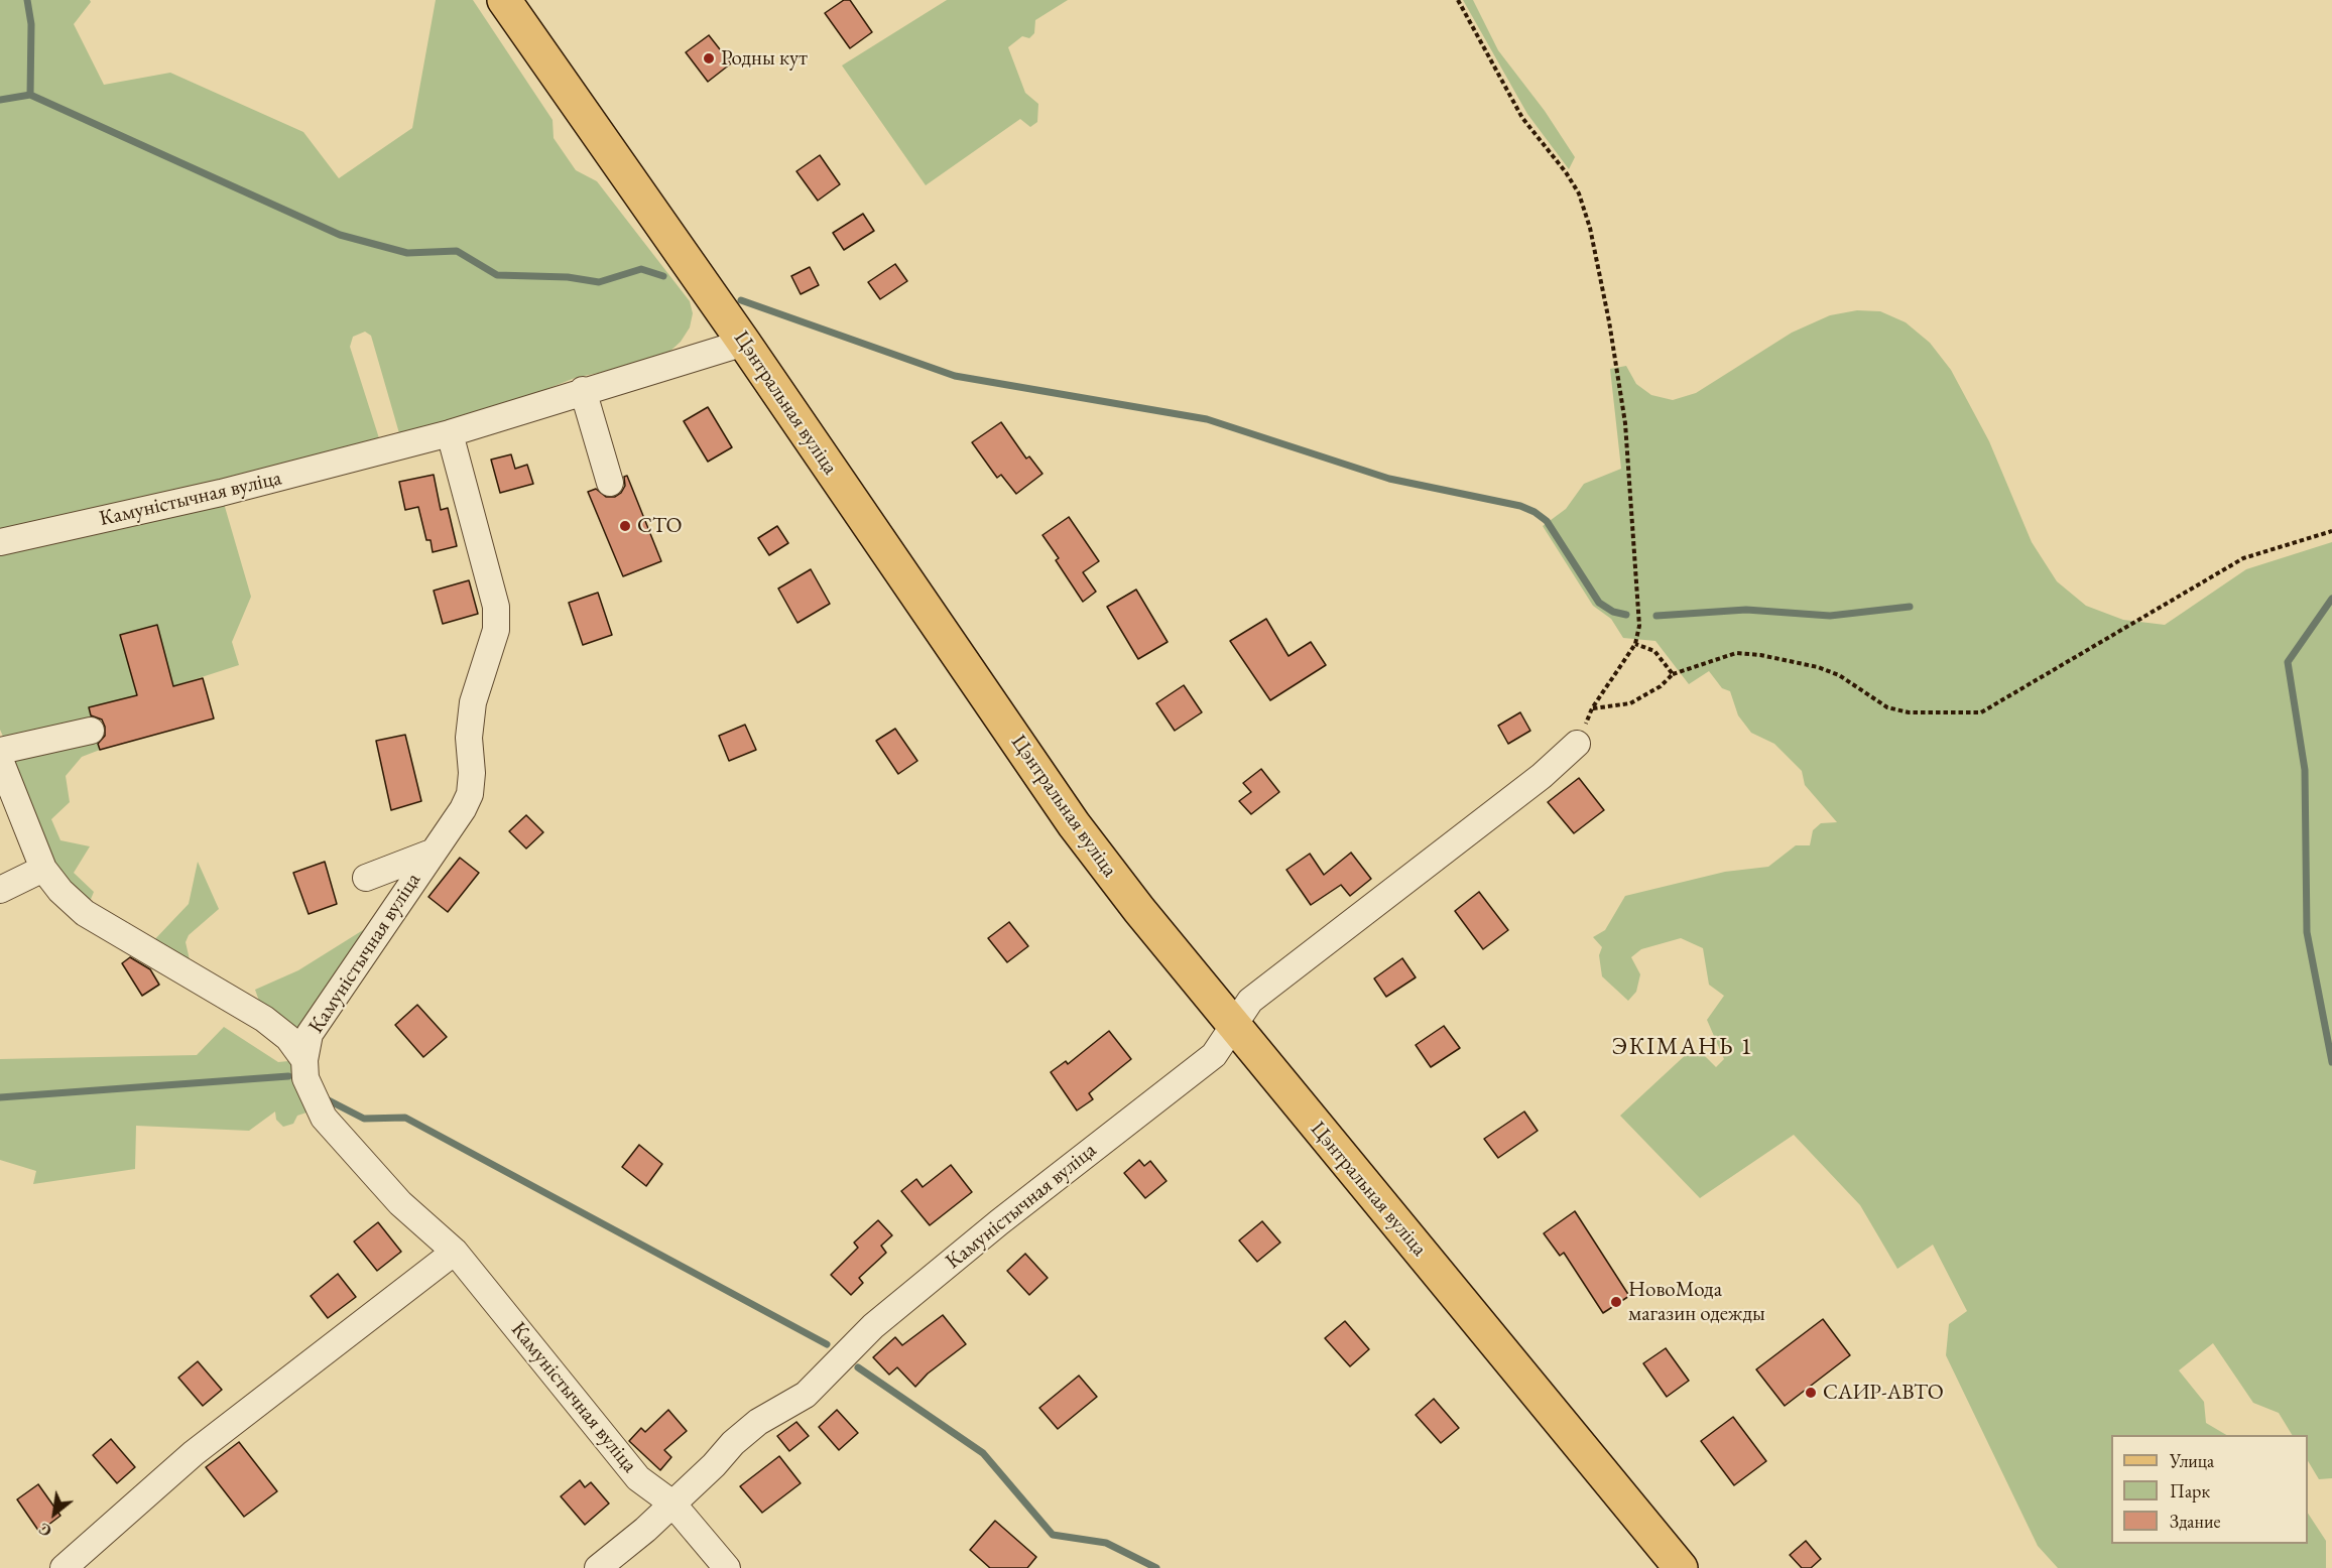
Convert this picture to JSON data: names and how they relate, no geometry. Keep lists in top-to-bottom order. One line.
{"streets":{"main road":["Цэнтральная вуліца"],"street":["Камуністычная вуліца"]},"crossings":[["Цэнтральная вуліца","Камуністычная вуліца"]],"districts":["ЭКІМАНЬ 1"],"places":["Родны кут","СТО","НовоМода магазин одежды","САИР-АВТО"],"legend":["Улица","Парк","Здание"],"north":"bottom left"}
